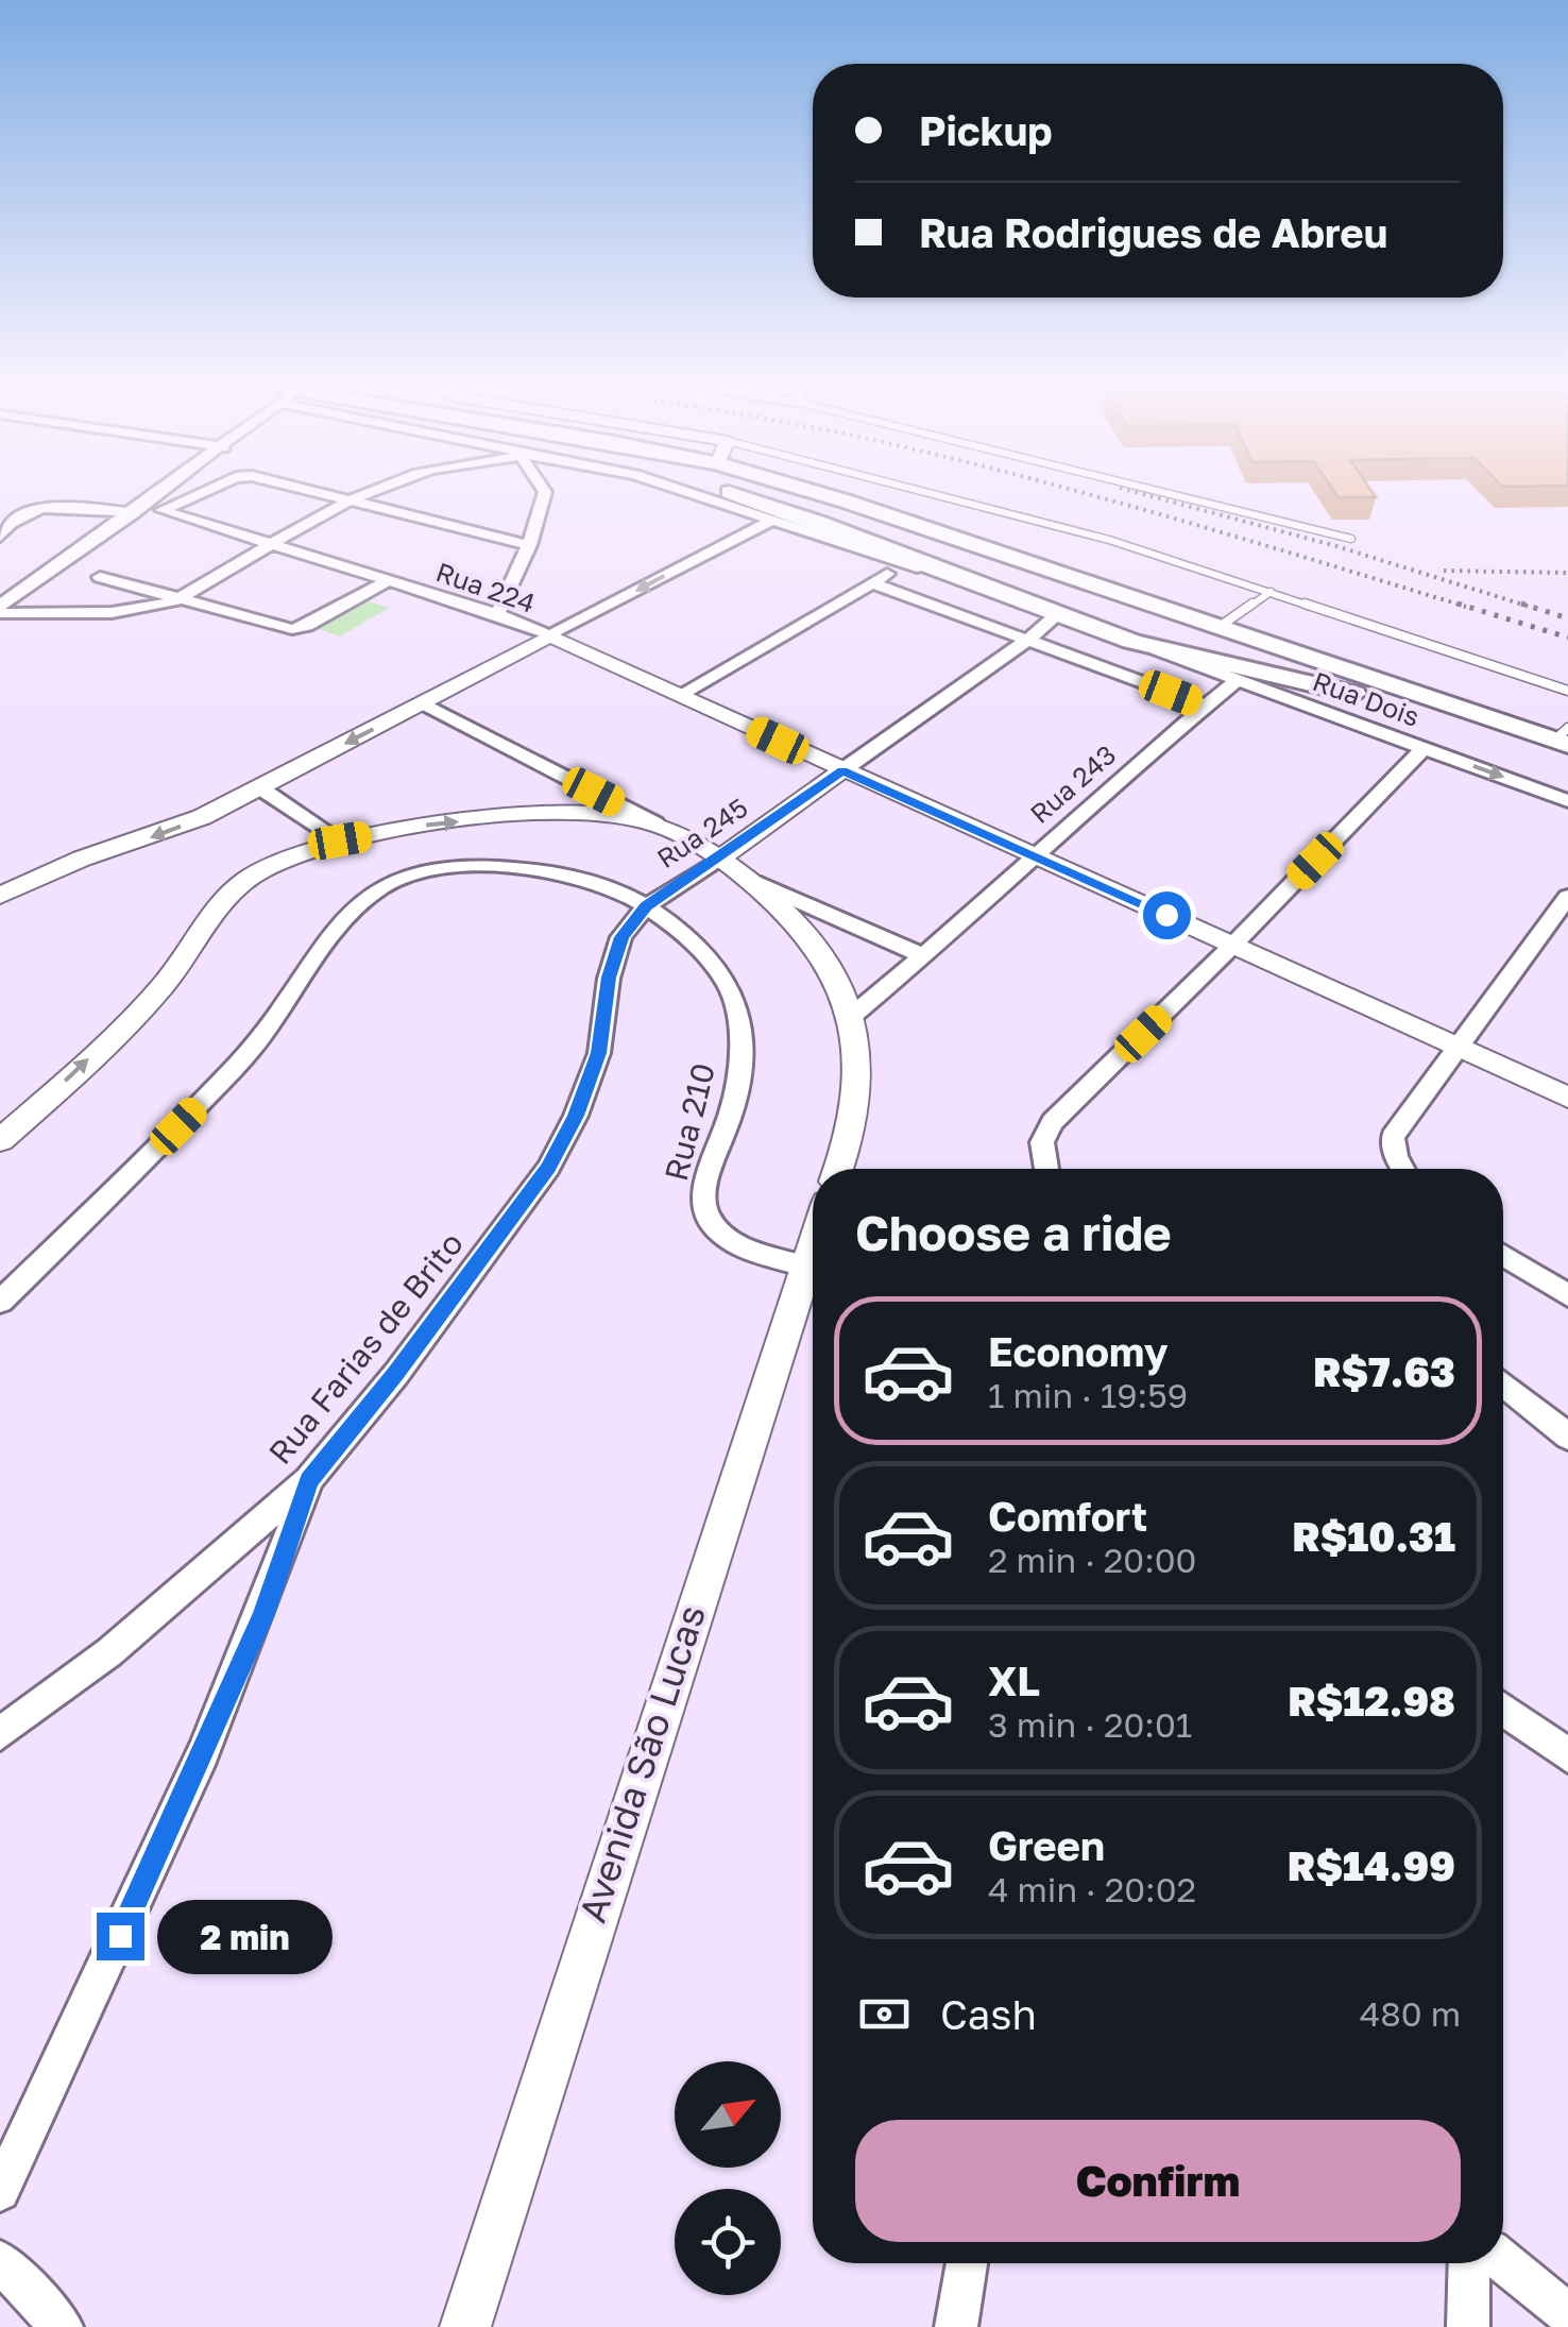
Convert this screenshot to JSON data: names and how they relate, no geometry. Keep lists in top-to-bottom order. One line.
{"streets":{"street":["Rua 224","Rua Dois","Rua 243","Rua 245","Rua 210","Rua Farias de Brito","Avenida São Lucas"]},"crossings":[["Rua Dois","Rua 243"],["Rua 245","Rua 210"],["Rua 245","Rua Farias de Brito"],["Rua 210","Rua Farias de Brito"],["Rua 210","Avenida São Lucas"]],"north":"top right","page":{"banner":["Pickup","Rua Rodrigues de Abreu"],"heading":"Choose a ride","list":[{"name":"Economy","note":"1 min · 19:59","value":"R$7.63"},{"name":"Comfort","note":"2 min · 20:00","value":"R$10.31"},{"name":"XL","note":"3 min · 20:01","value":"R$12.98"},{"name":"Green","note":"4 min · 20:02","value":"R$14.99"}],"bubble":"2 min","pay":["Cash","480 m"],"buttons":"Confirm"}}
